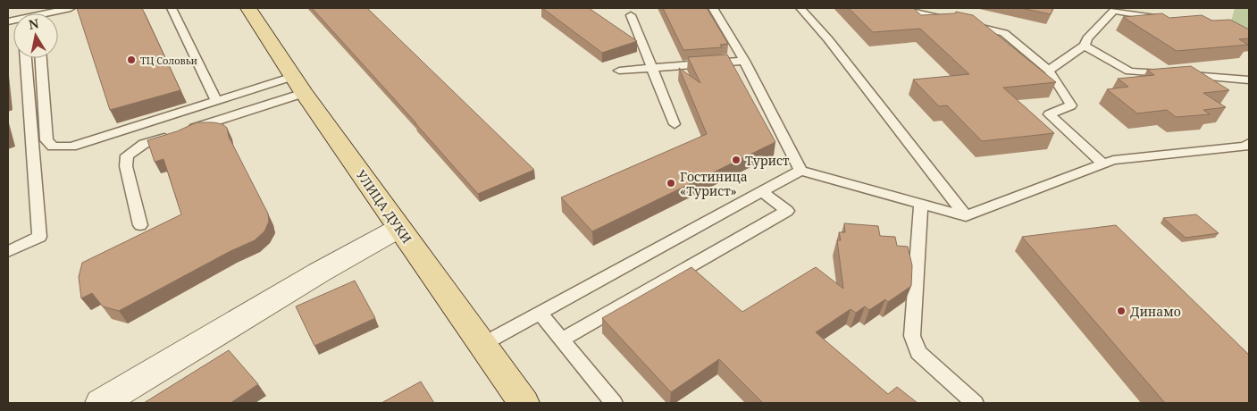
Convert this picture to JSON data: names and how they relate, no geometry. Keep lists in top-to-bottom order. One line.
{"streets":{"main road":["УЛИЦА ДУКИ"]},"places":["ТЦ Соловьи","Турист","Гостиница «Турист»","Динамо"],"north":"top"}
